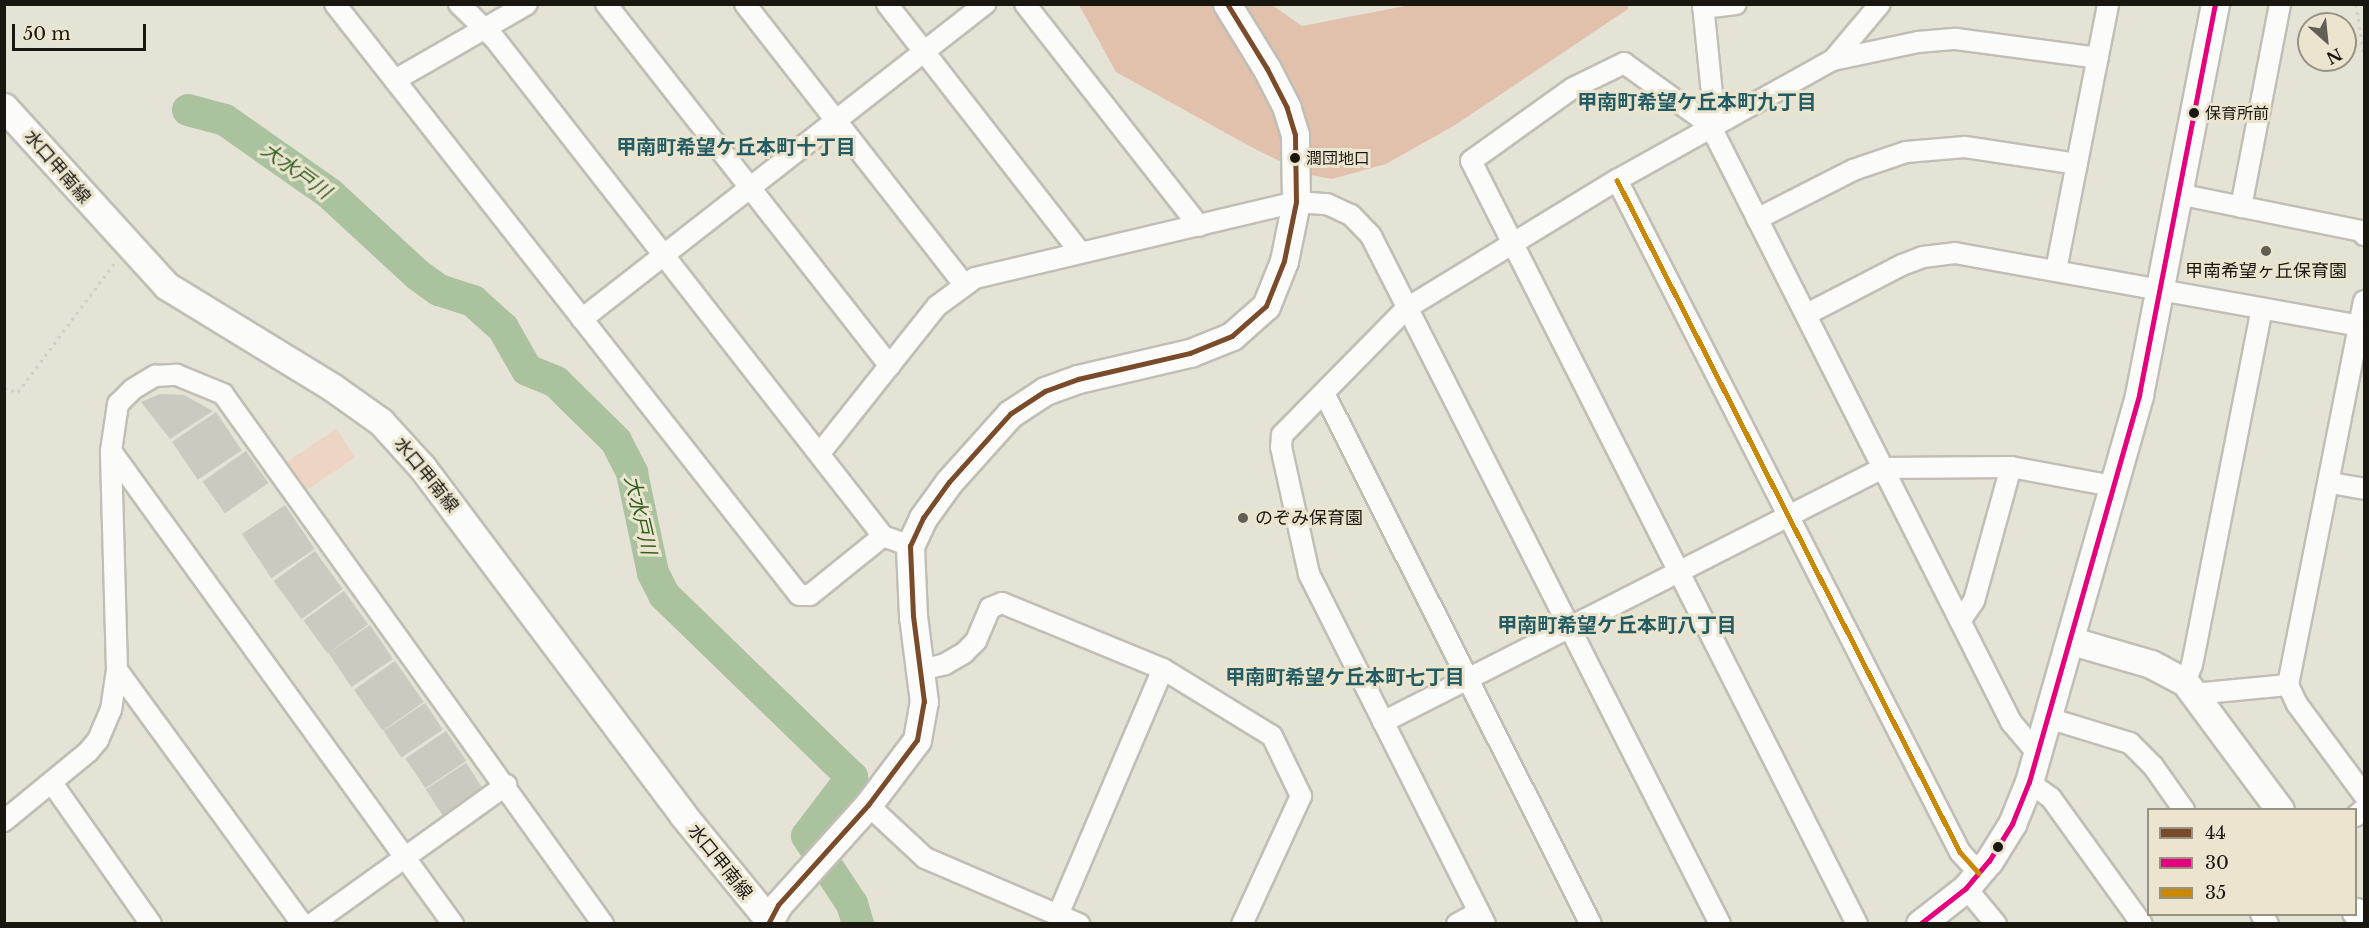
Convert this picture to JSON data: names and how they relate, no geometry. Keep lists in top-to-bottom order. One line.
{"streets":{"main road":["水口甲南線"]},"districts":["甲南町希望ケ丘本町九丁目","甲南町希望ケ丘本町十丁目","甲南町希望ケ丘本町八丁目","甲南町希望ケ丘本町七丁目"],"water":["大水戸川"],"places":["保育所前","潤団地口","甲南希望ヶ丘保育園","のぞみ保育園"],"lines":["transit line 44","transit line 30","transit line 35"],"legend":["44","30","35"],"scale_bar":"50 m","north":"bottom right"}
